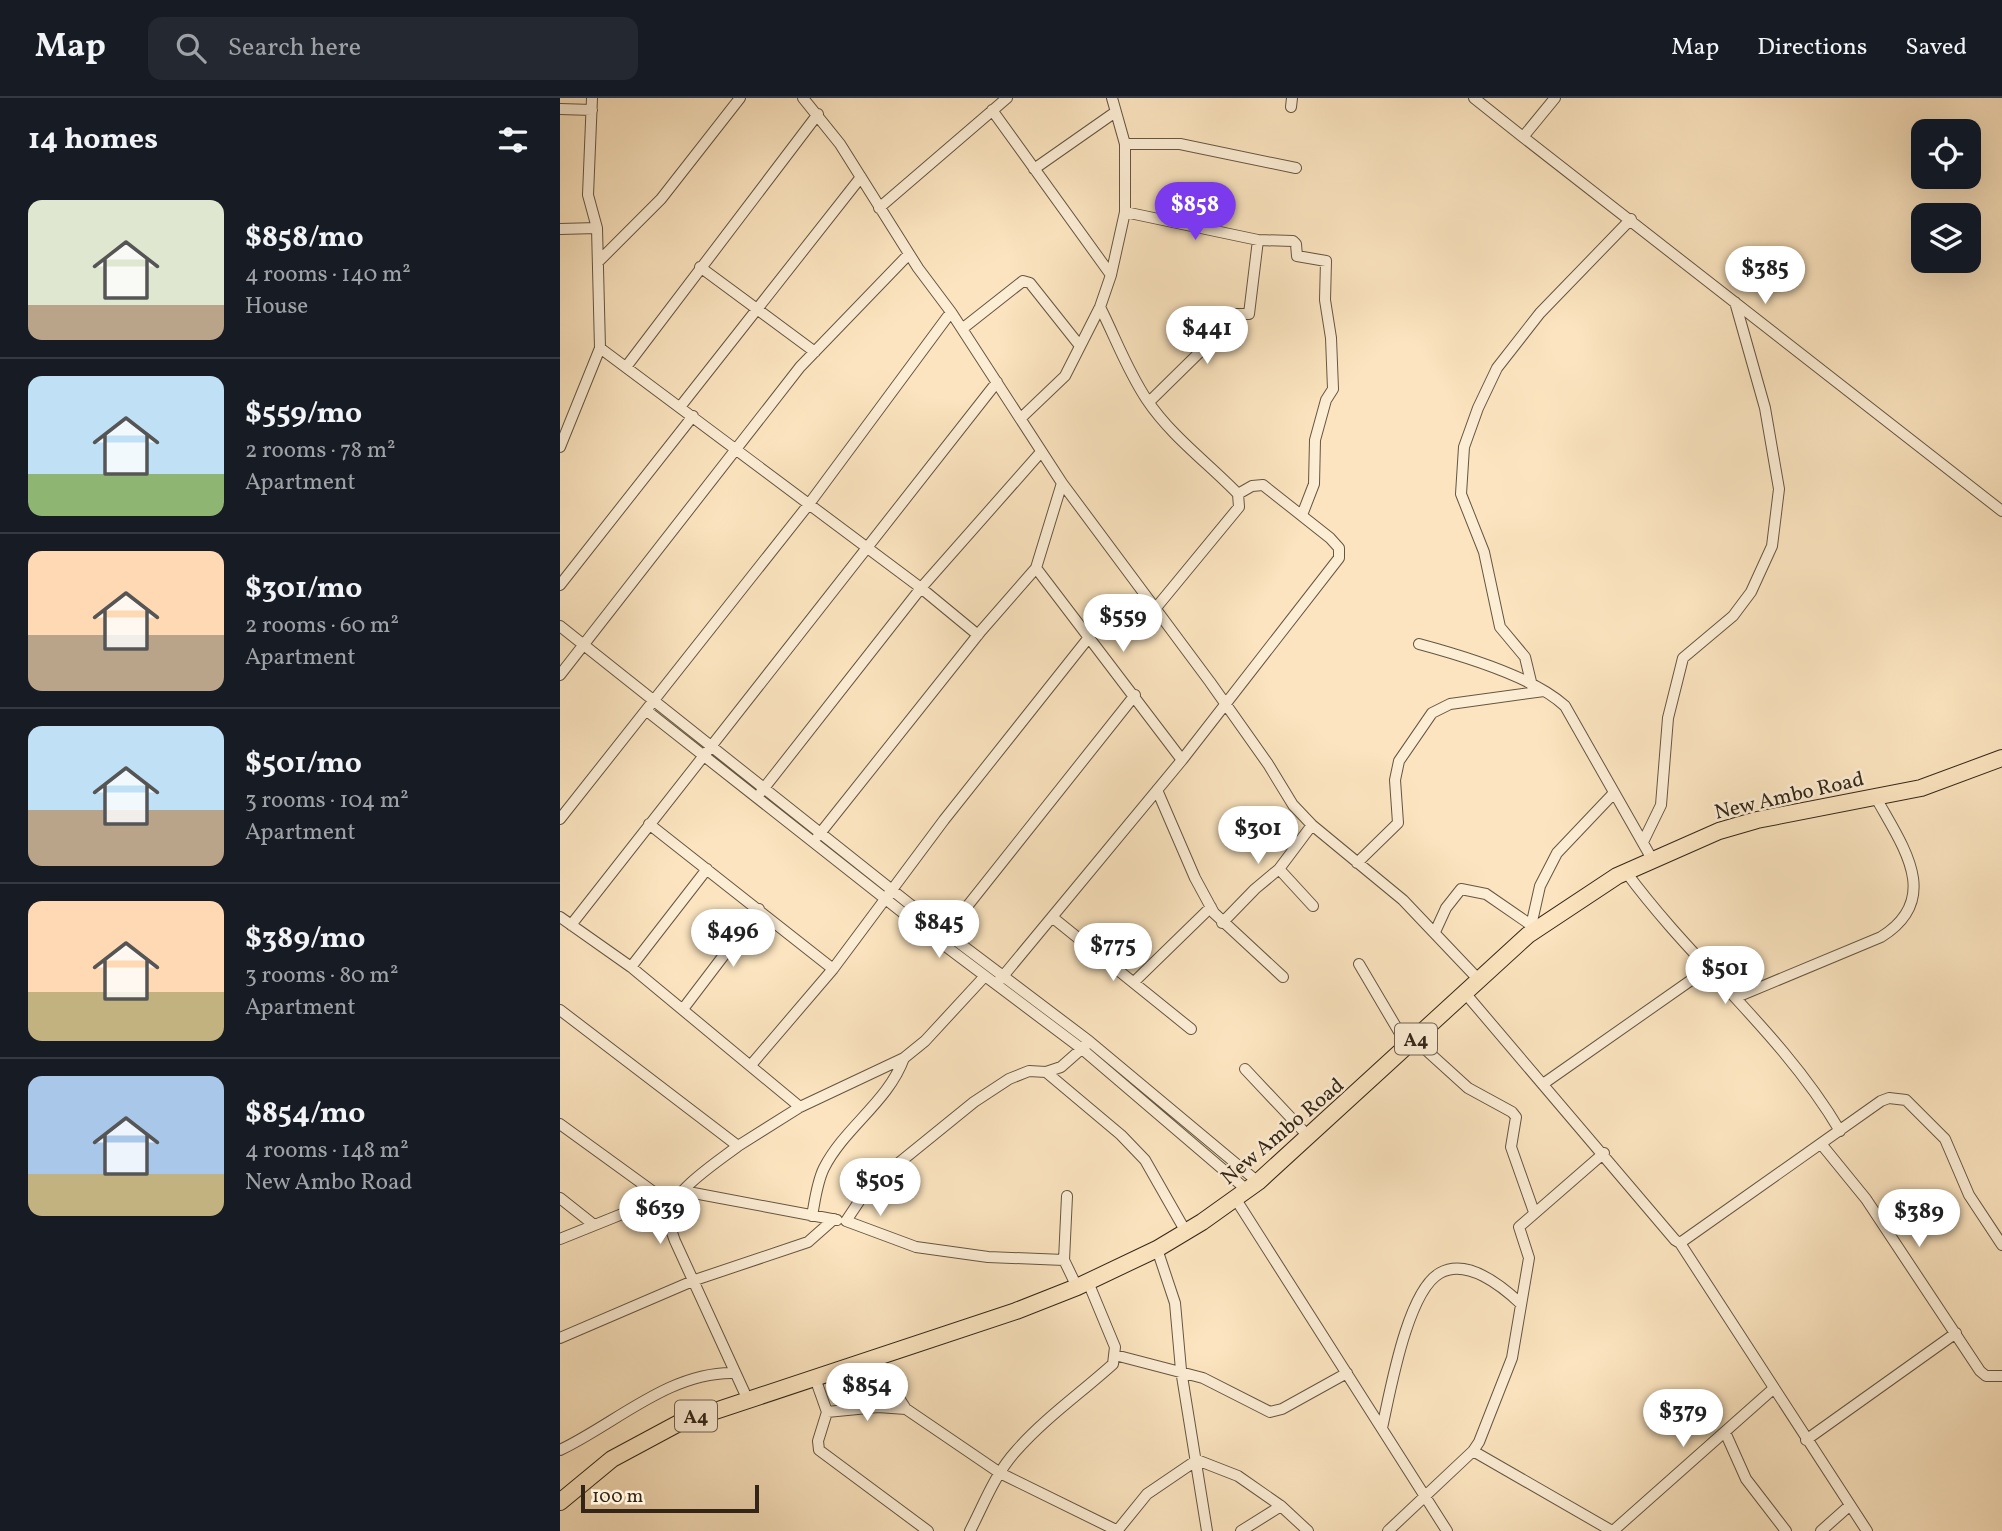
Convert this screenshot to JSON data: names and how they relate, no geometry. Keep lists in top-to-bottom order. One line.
{"streets":{"main road":["New Ambo Road","A4"]},"scale_bar":"100 m","page":{"header":"Map","search":"Search here","nav":["Map","Directions","Saved"],"heading":"14 homes","list":[{"name":"$858/mo","note":"4 rooms · 140 m² · House"},{"name":"$559/mo","note":"2 rooms · 78 m² · Apartment"},{"name":"$301/mo","note":"2 rooms · 60 m² · Apartment"},{"name":"$501/mo","note":"3 rooms · 104 m² · Apartment"},{"name":"$389/mo","note":"3 rooms · 80 m² · Apartment"},{"name":"$854/mo","note":"4 rooms · 148 m² · New Ambo Road"}],"price":["$858","$385","$441","$559","$301","$845","$496","$775","$501","$505","$639","$389","$854","$379"],"scale":"100 m"}}
